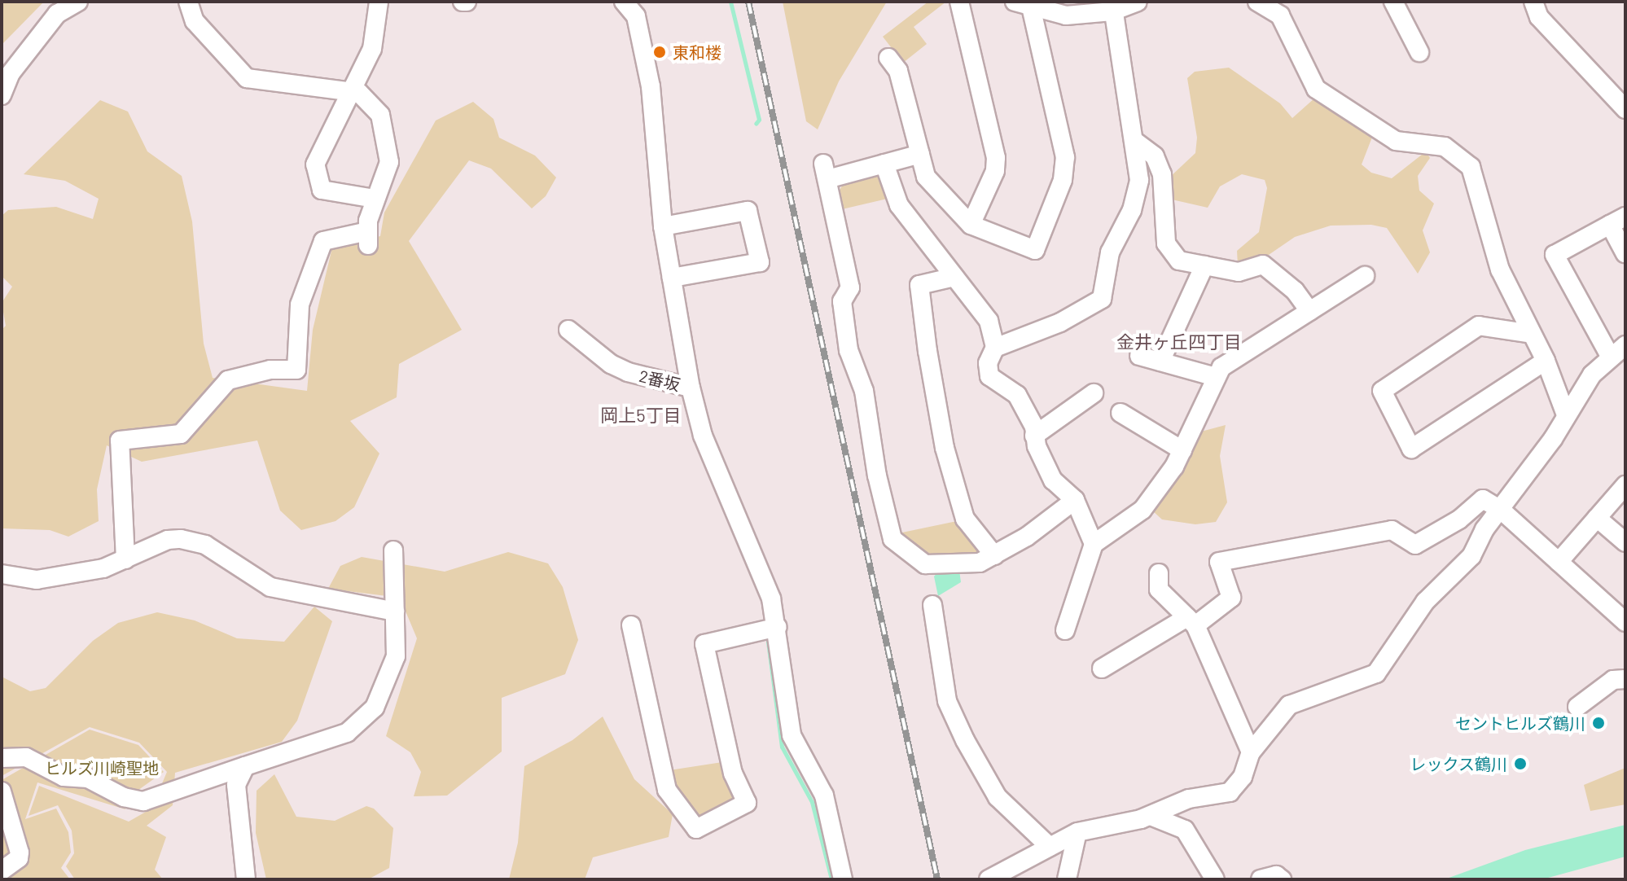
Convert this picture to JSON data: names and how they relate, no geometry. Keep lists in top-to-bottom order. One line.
{"streets":{"street":["2番坂"]},"districts":["金井ヶ丘四丁目","岡上5丁目"],"parks":["ヒルズ川崎聖地"],"places":["東和楼","セントヒルズ鶴川","レックス鶴川"]}
